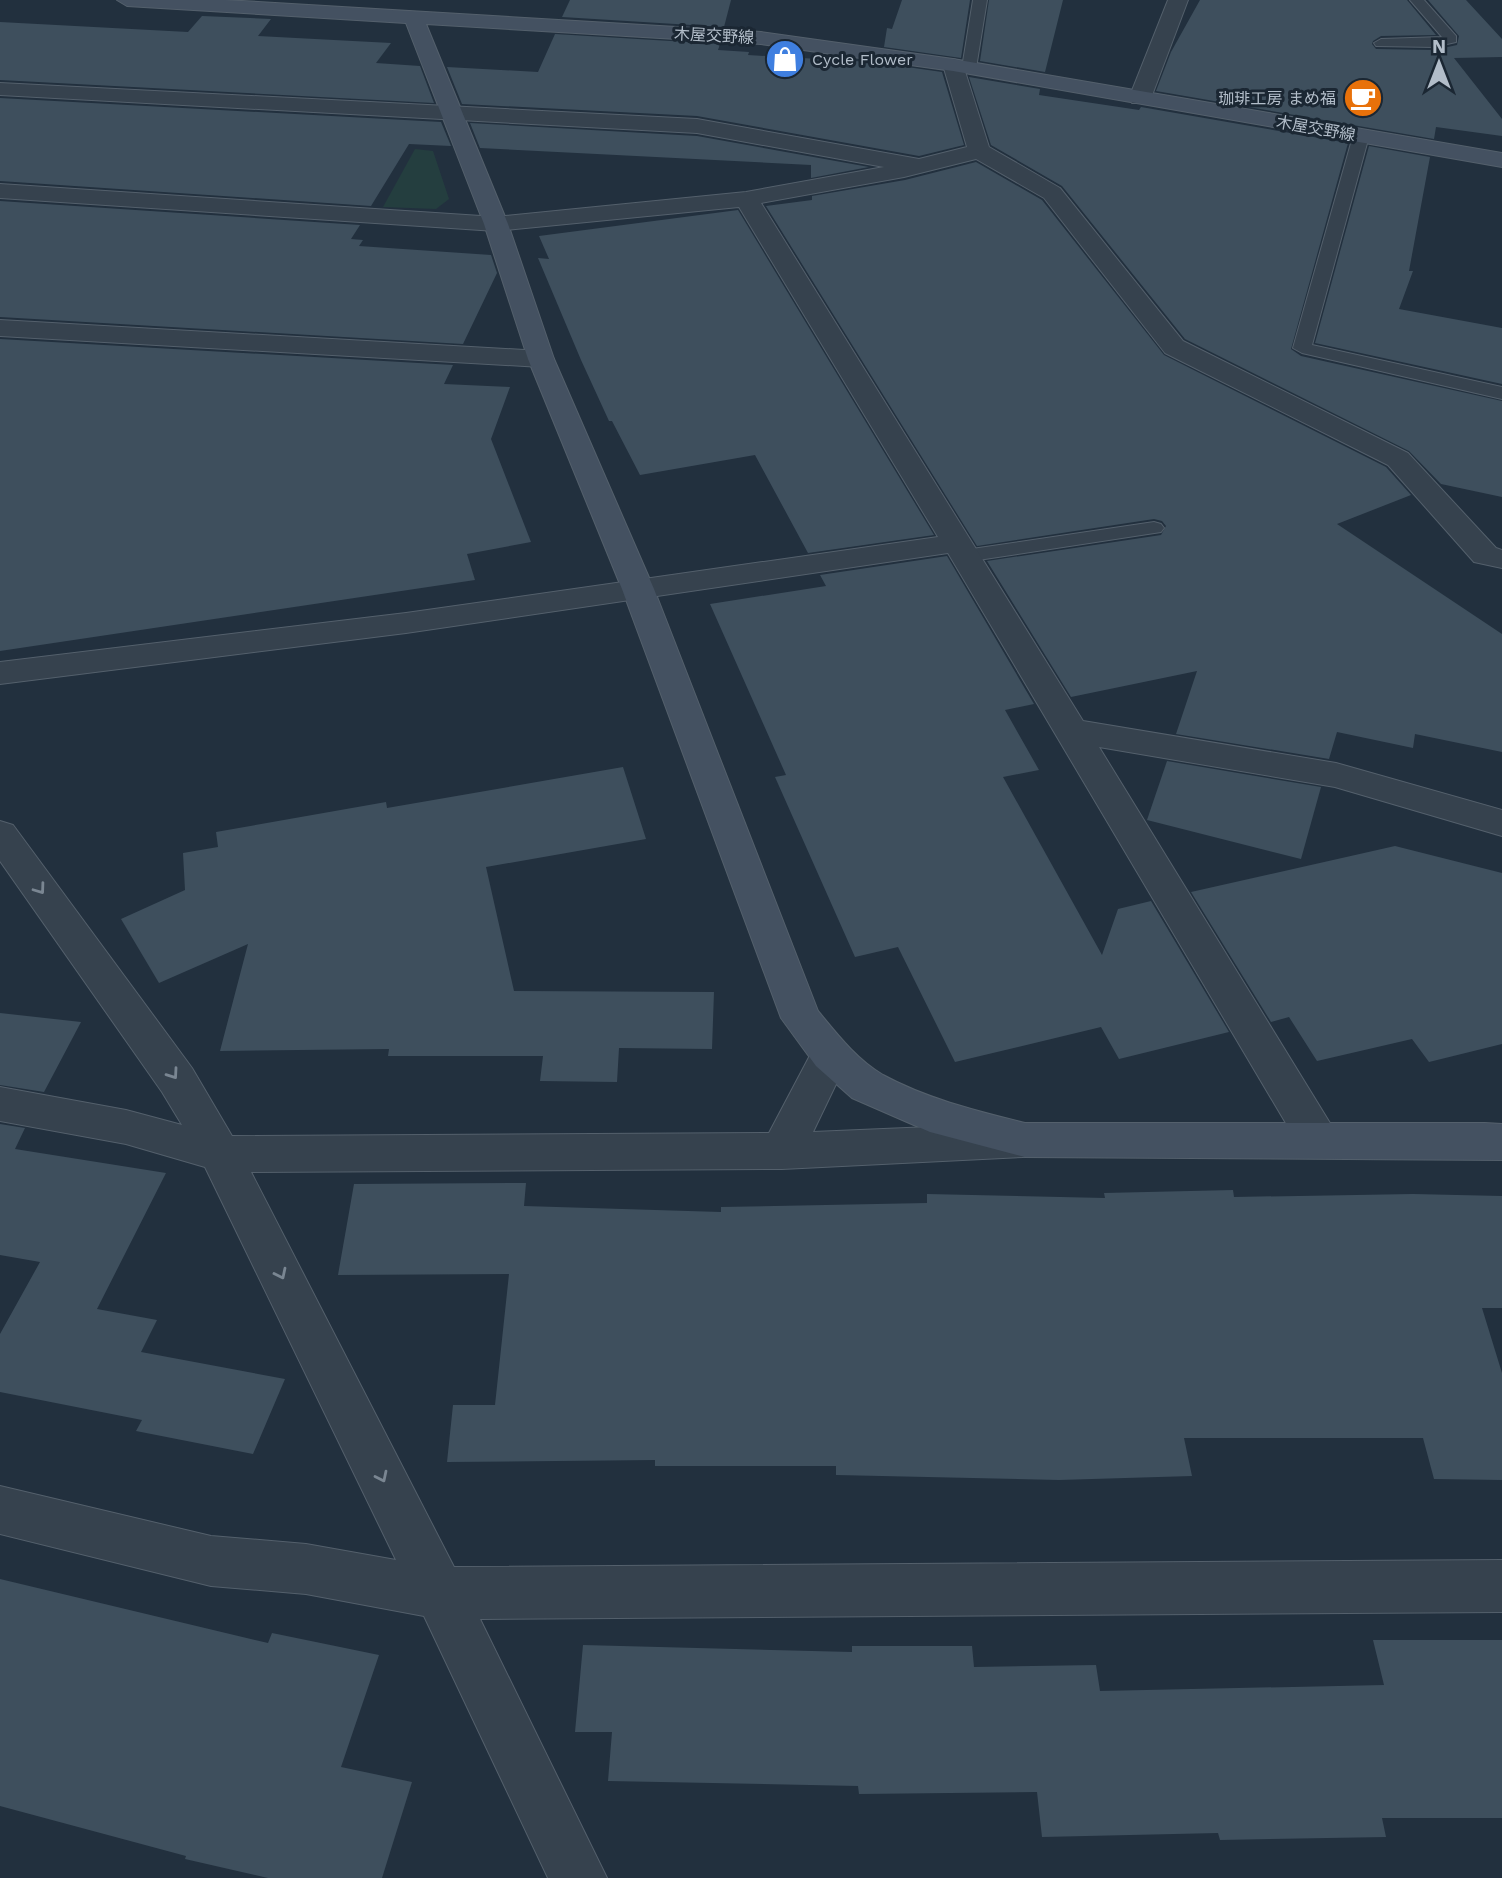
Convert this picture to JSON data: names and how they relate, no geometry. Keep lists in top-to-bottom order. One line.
{"streets":{"street":["木屋交野線"]},"places":{"shop":["Cycle Flower"],"cafe":["珈琲工房 まめ福"]},"north":"top"}
